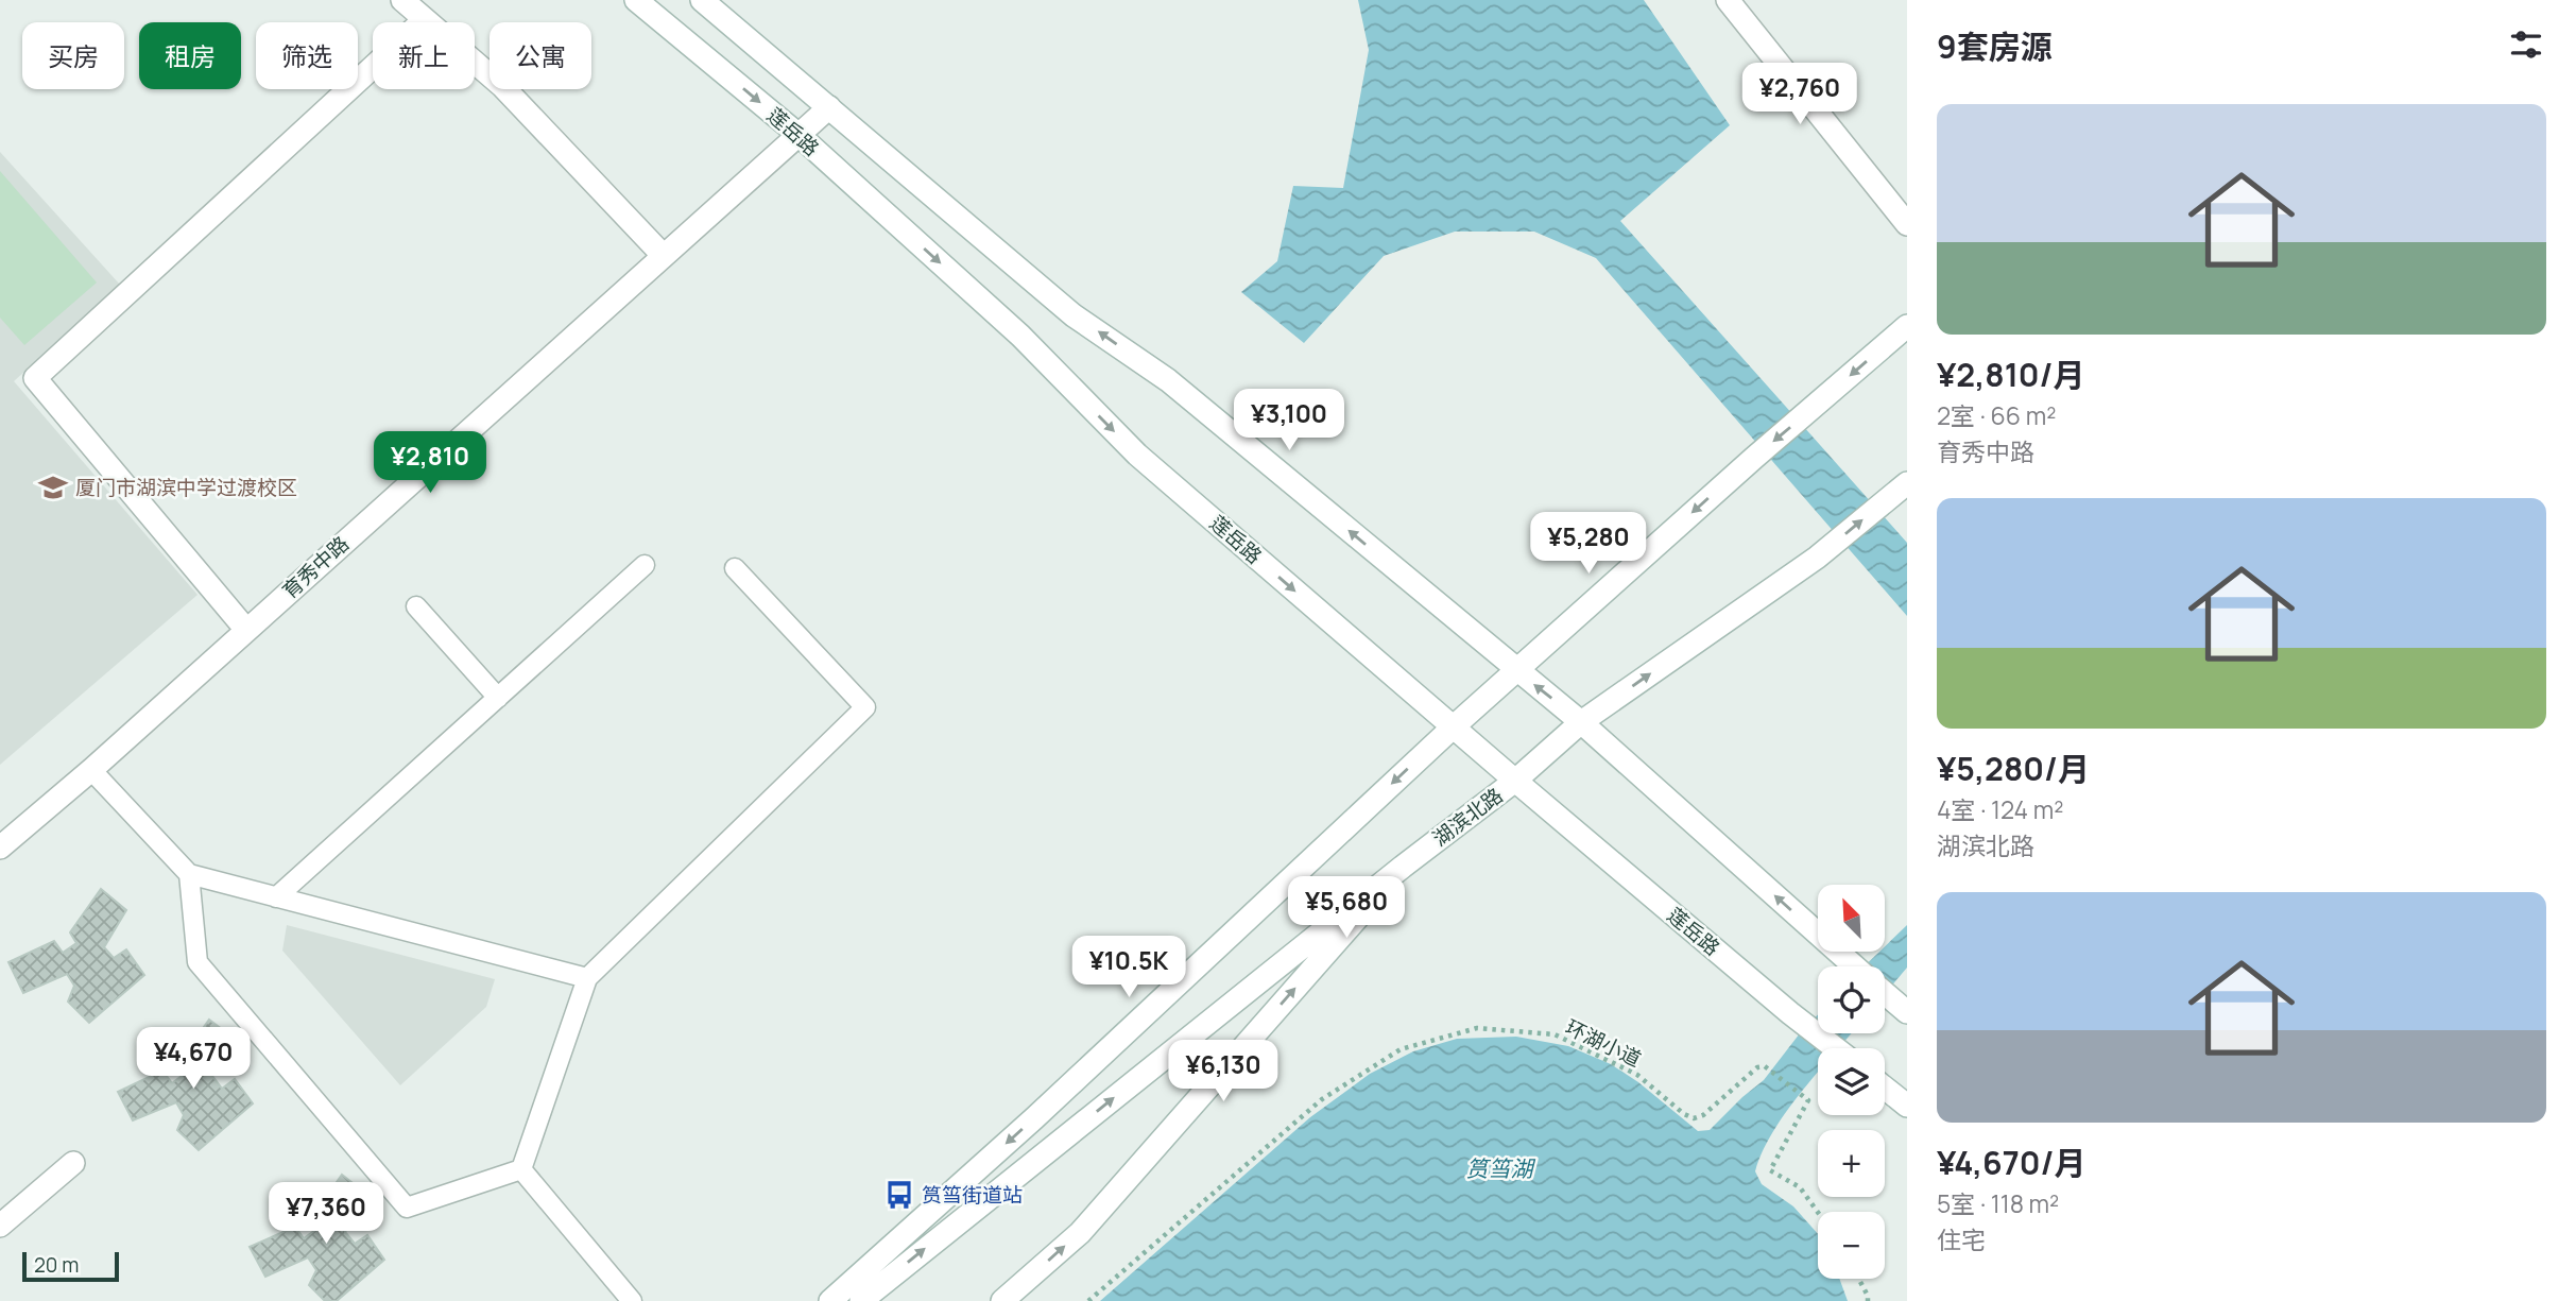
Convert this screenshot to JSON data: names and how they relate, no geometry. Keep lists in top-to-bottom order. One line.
{"streets":{"main road":["莲岳路","育秀中路","湖滨北路"],"path":["环湖小道"]},"crossings":[["莲岳路","育秀中路"],["莲岳路","湖滨北路"]],"water":["筼筜湖"],"places":{"school or university":["厦门市湖滨中学过渡校区"],"bus stop":["筼筜街道站"]},"scale_bar":"20 m","north":"top left","page":{"heading":"9套房源","chip":["买房","租房","筛选","新上","公寓"],"price":["¥2,760","¥3,100","¥2,810","¥5,280","¥5,680","¥10.5K","¥4,670","¥6,130","¥7,360"],"list":[{"name":"¥2,810/月","note":"2室 · 66 m² · 育秀中路"},{"name":"¥5,280/月","note":"4室 · 124 m² · 湖滨北路"},{"name":"¥4,670/月","note":"5室 · 118 m² · 住宅"}],"map_buttons":["+","−"],"scale":"20 m"}}
